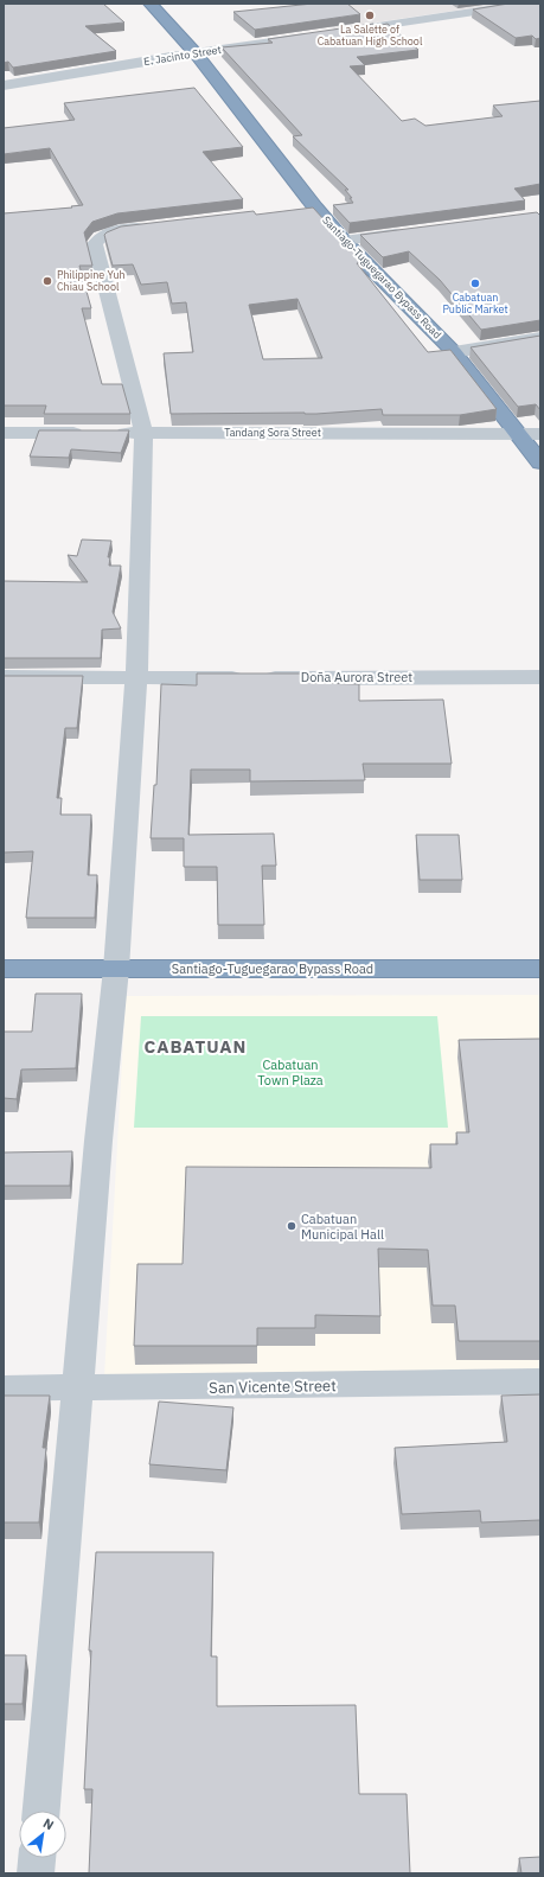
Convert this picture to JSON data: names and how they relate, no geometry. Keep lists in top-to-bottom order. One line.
{"streets":{"highway":["Santiago-Tuguegarao Bypass Road"],"street":["E. Jacinto Street","Tandang Sora Street","Doña Aurora Street","San Vicente Street"]},"crossings":[["E. Jacinto Street","Santiago-Tuguegarao Bypass Road"],["Santiago-Tuguegarao Bypass Road","Tandang Sora Street"]],"districts":["CABATUAN"],"parks":["Cabatuan Town Plaza"],"places":["La Salette of Cabatuan High School","Philippine Yuh Chiau School","Cabatuan Public Market","Cabatuan Municipal Hall"],"north":"top right"}
